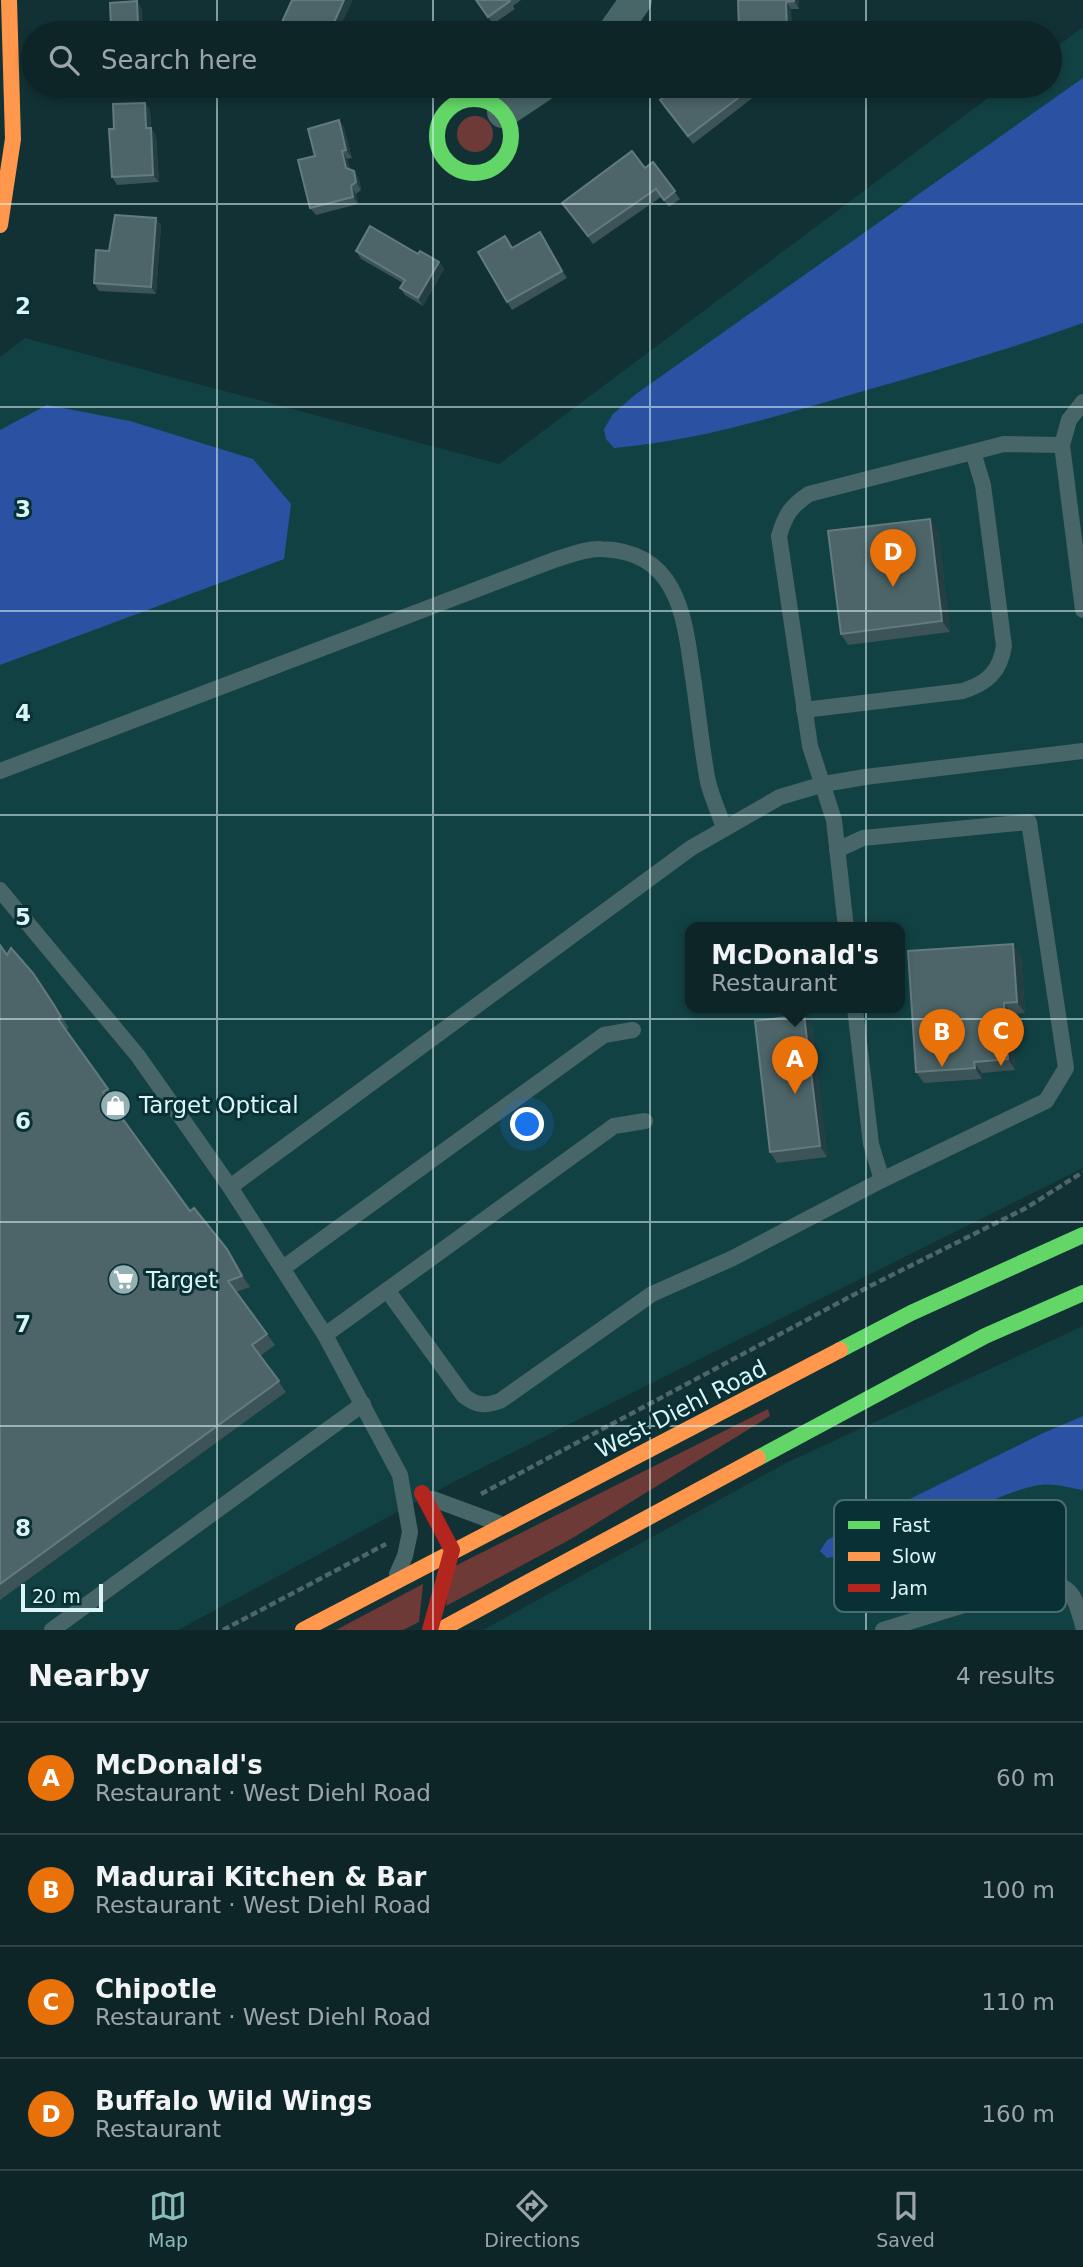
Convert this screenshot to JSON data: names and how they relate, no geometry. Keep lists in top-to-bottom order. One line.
{"streets":{"street":["West Diehl Road"]},"places":{"shop":["Target Optical"],"supermarket":["Target"]},"legend":["Fast","Slow","Jam"],"scale_bar":"20 m","page":{"search":"Search here","pins":["D","C","B","A"],"popup":["McDonald's","Restaurant"],"scale":"20 m","heading":["Nearby","4 results"],"list":[{"mark":"A","name":"McDonald's","note":"Restaurant · West Diehl Road","value":"60 m"},{"mark":"B","name":"Madurai Kitchen & Bar","note":"Restaurant · West Diehl Road","value":"100 m"},{"mark":"C","name":"Chipotle","note":"Restaurant · West Diehl Road","value":"110 m"},{"mark":"D","name":"Buffalo Wild Wings","note":"Restaurant","value":"160 m"}],"nav":["Map","Directions","Saved"]},"grid":{"rows":["2","3","4","5","6","7","8"]}}
